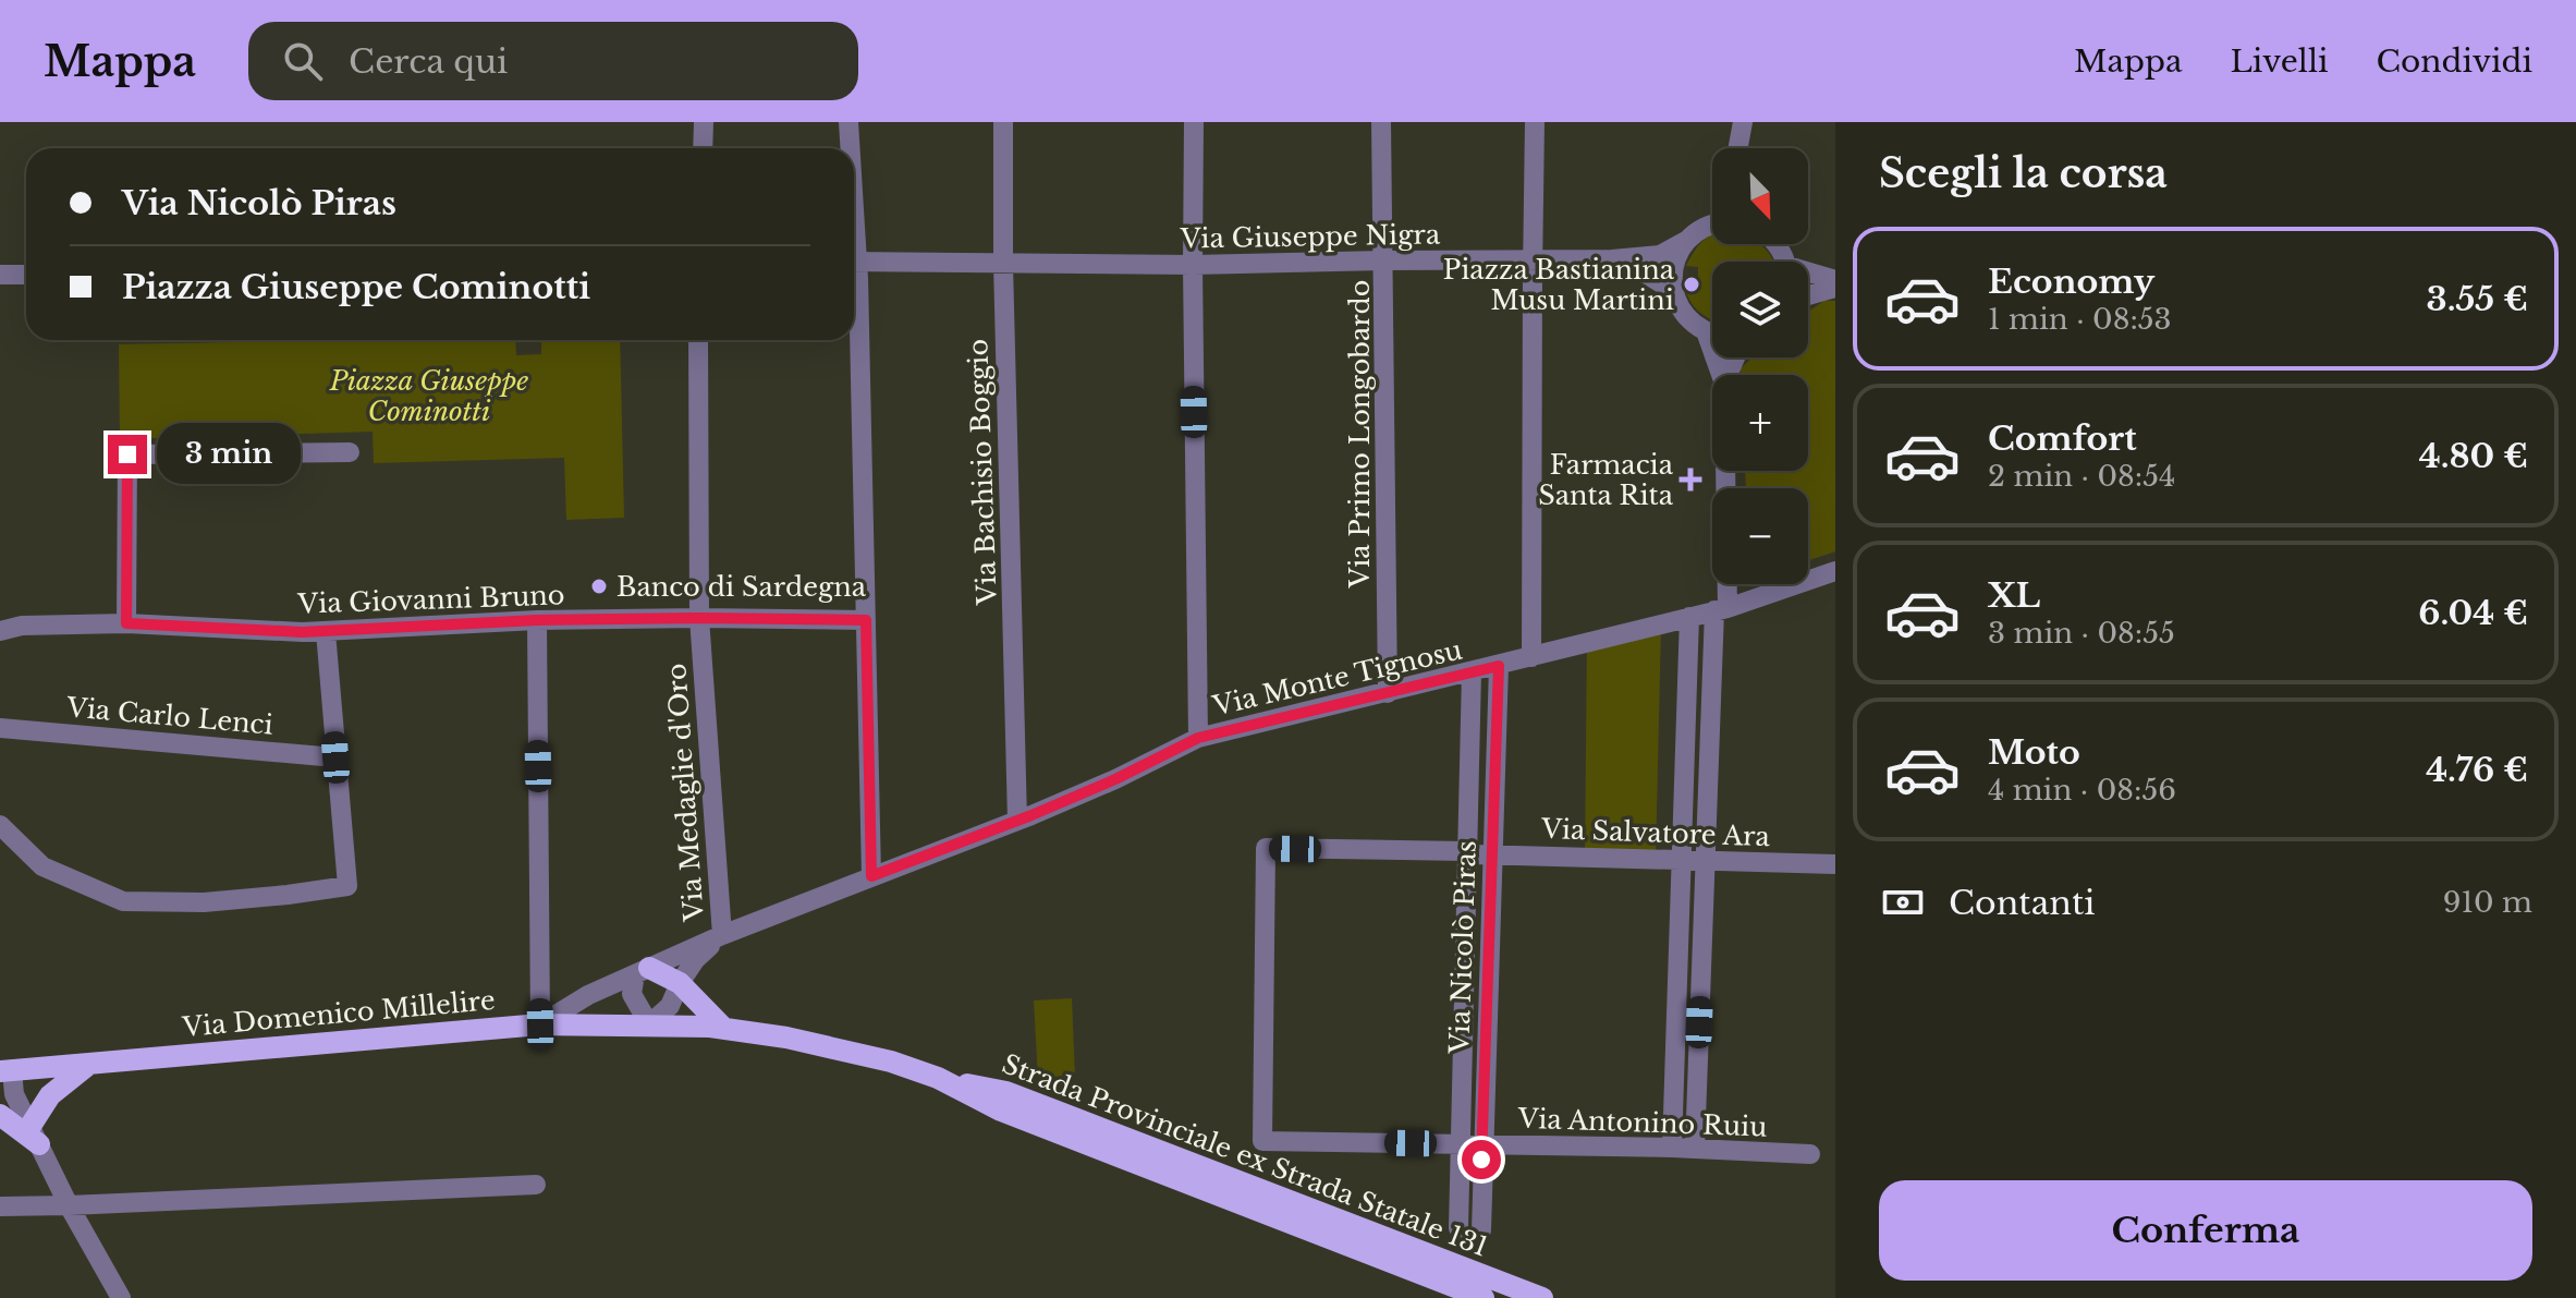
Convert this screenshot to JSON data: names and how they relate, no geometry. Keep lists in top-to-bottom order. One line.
{"streets":{"main road":["Via Domenico Millelire","Strada Provinciale ex Strada Statale 131"],"street":["Via Giuseppe Nigra","Via Primo Longobardo","Via Bachisio Boggio","Via Giovanni Bruno","Via Monte Tignosu","Via Carlo Lenci","Via Medaglie d'Oro","Via Salvatore Ara","Via Nicolò Piras","Via Antonino Ruiu"]},"crossings":[["Via Giuseppe Nigra","Via Primo Longobardo"],["Via Giuseppe Nigra","Via Bachisio Boggio"],["Via Primo Longobardo","Via Monte Tignosu"],["Via Bachisio Boggio","Via Monte Tignosu"],["Via Giovanni Bruno","Via Medaglie d'Oro"],["Via Monte Tignosu","Via Medaglie d'Oro"],["Via Monte Tignosu","Via Nicolò Piras"],["Via Monte Tignosu","Via Domenico Millelire"],["Via Salvatore Ara","Via Nicolò Piras"],["Via Salvatore Ara","Via Antonino Ruiu"],["Via Nicolò Piras","Via Antonino Ruiu"],["Via Domenico Millelire","Strada Provinciale ex Strada Statale 131"]],"parks":["Piazza Giuseppe Cominotti"],"places":{"other":["Piazza Bastianina Musu Martini","Banco di Sardegna"],"health":["Farmacia Santa Rita"]},"north":"bottom right","page":{"header":"Mappa","search":"Cerca qui","nav":["Mappa","Livelli","Condividi"],"heading":"Scegli la corsa","map_buttons":["+","−"],"banner":["Via Nicolò Piras","Piazza Giuseppe Cominotti"],"list":[{"name":"Economy","note":"1 min · 08:53","value":"3.55 €"},{"name":"Comfort","note":"2 min · 08:54","value":"4.80 €"},{"name":"XL","note":"3 min · 08:55","value":"6.04 €"},{"name":"Moto","note":"4 min · 08:56","value":"4.76 €"}],"bubble":"3 min","pay":["Contanti","910 m"],"buttons":"Conferma"}}
